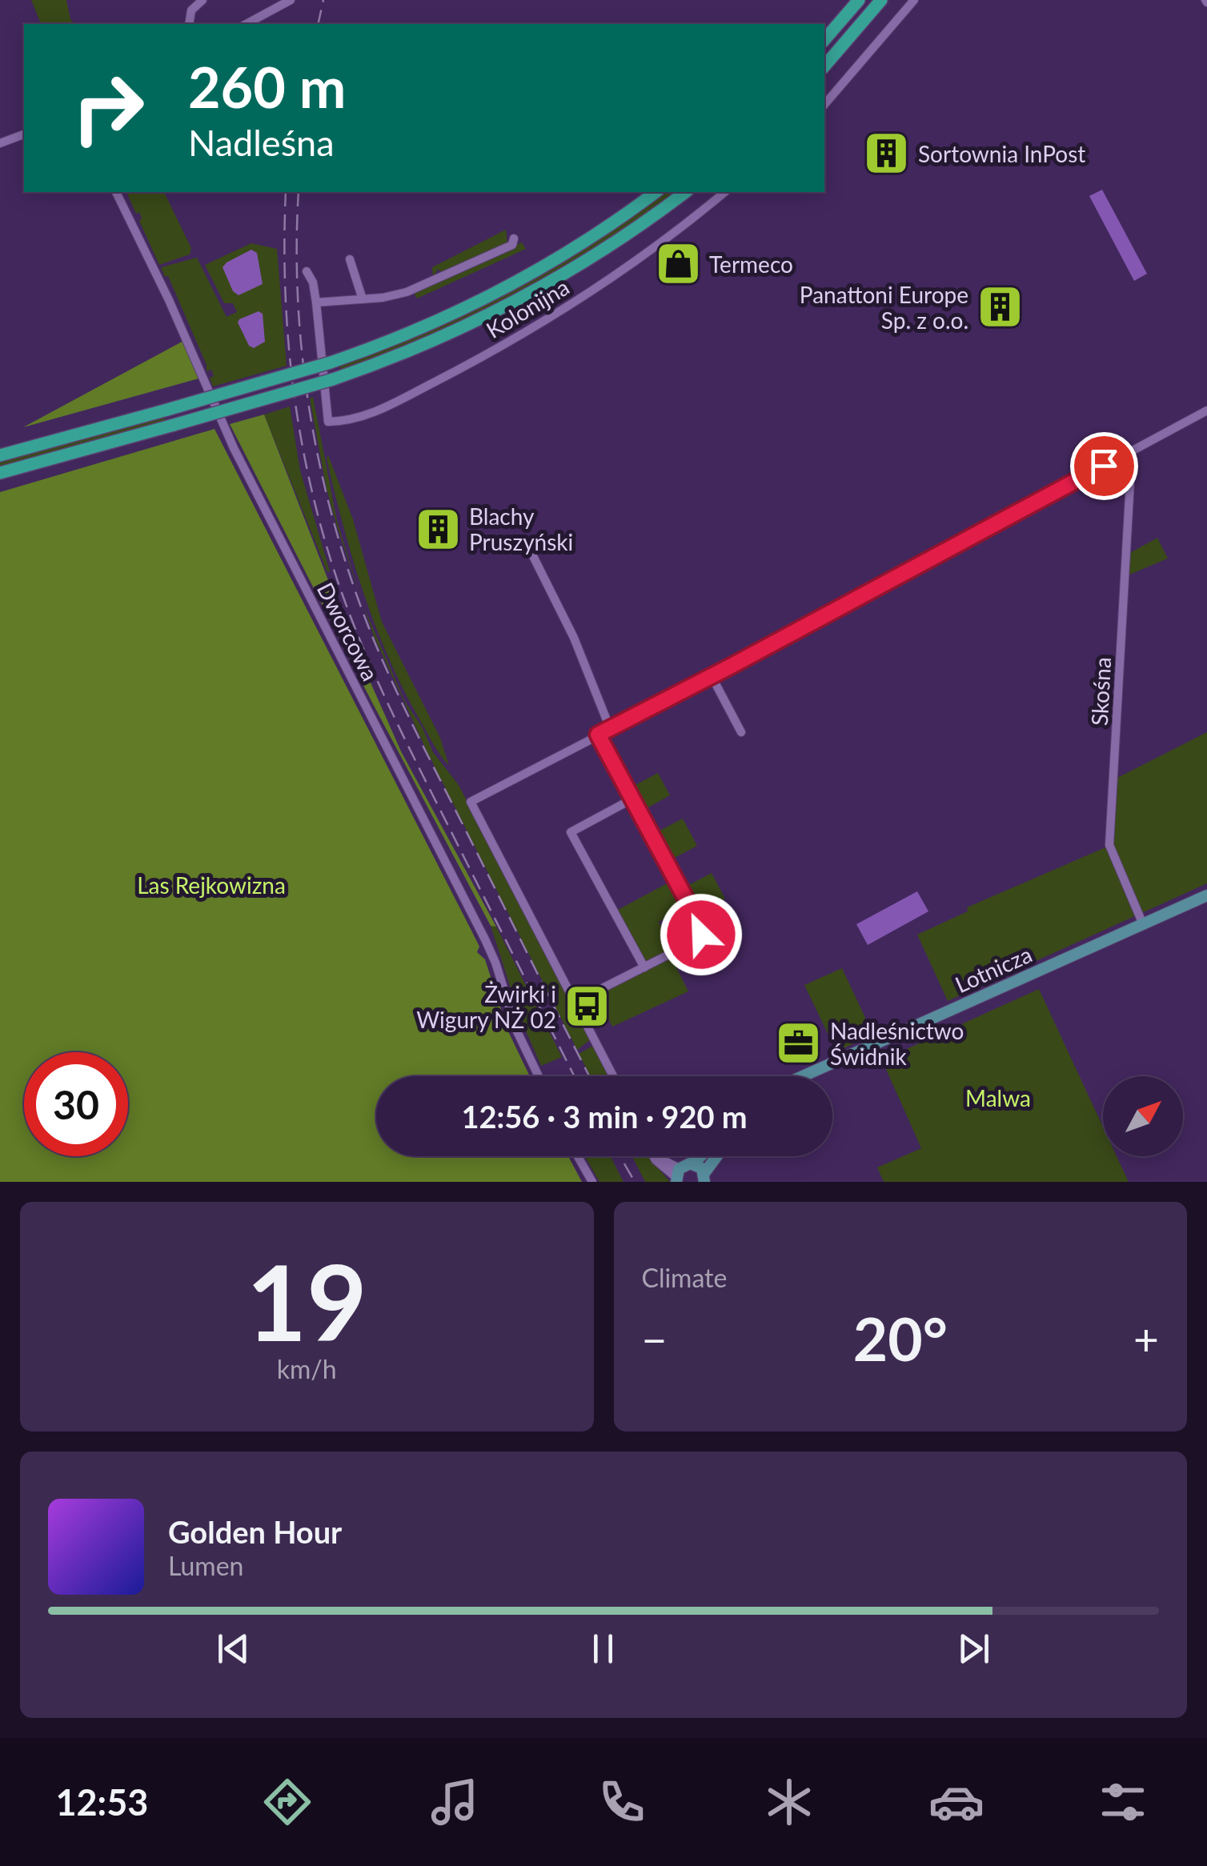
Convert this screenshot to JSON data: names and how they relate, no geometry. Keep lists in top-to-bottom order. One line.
{"streets":{"main road":["Lotnicza"],"street":["Kolonijna","Dworcowa","Skośna"]},"crossings":[["Skośna","Lotnicza"]],"parks":["Las Rejkowizna","Malwa"],"places":{"building":["Sortownia InPost","Panattoni Europe Sp. z o.o.","Blachy Pruszyński"],"shop":["Termeco"],"bus stop":["Żwirki i Wigury NŻ 02"],"office":["Nadleśnictwo Świdnik"]},"north":"top right","page":{"turn":["260 m","Nadleśna"],"limit":"30","trip":"12:56 · 3 min · 920 m","tile":[["19","km/h"],"Climate"],"heat":["−","20°","+"],"song":["Golden Hour","Lumen"],"tabs":"12:53"}}
